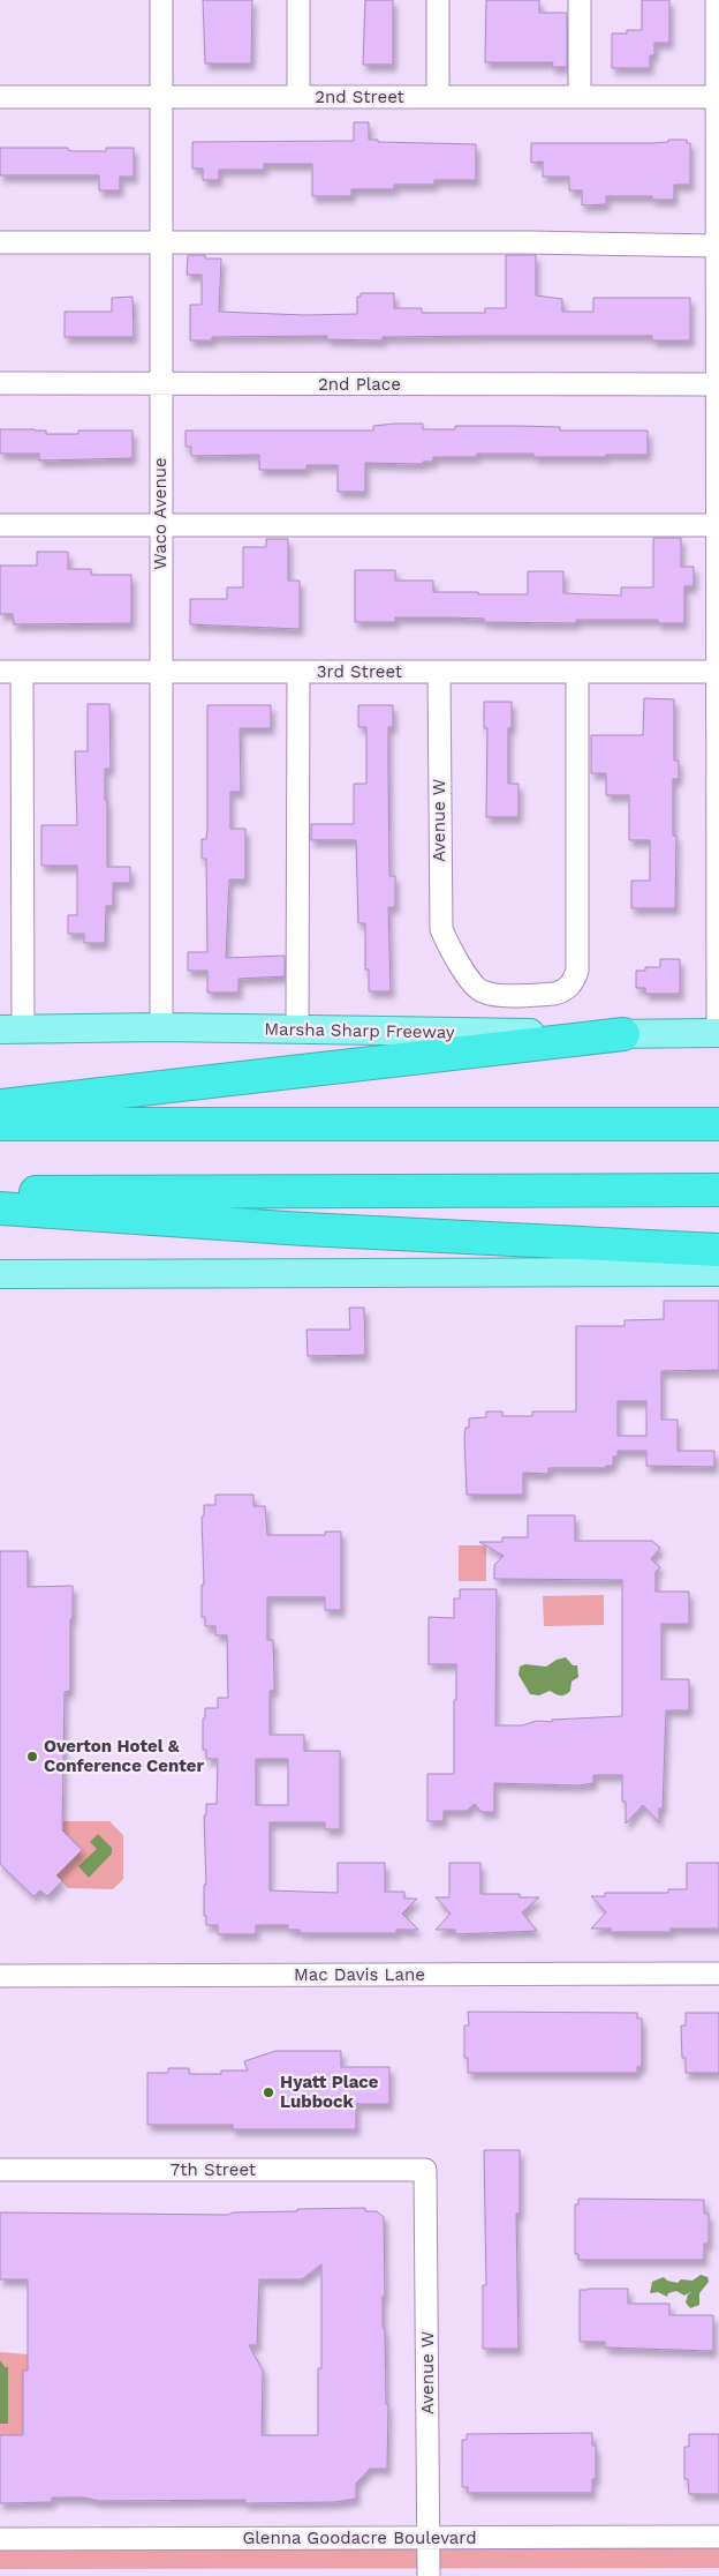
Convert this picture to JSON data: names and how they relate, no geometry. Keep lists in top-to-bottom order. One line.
{"streets":{"main road":["Marsha Sharp Freeway"],"street":["2nd Street","2nd Place","Waco Avenue","3rd Street","Avenue W","Mac Davis Lane","7th Street","Glenna Goodacre Boulevard"]},"crossings":[["2nd Street","Waco Avenue"],["2nd Place","Waco Avenue"],["Waco Avenue","3rd Street"],["Waco Avenue","Marsha Sharp Freeway"],["3rd Street","Avenue W"],["Avenue W","7th Street"],["Avenue W","Glenna Goodacre Boulevard"]],"places":["Overton Hotel & Conference Center","Hyatt Place Lubbock"]}
